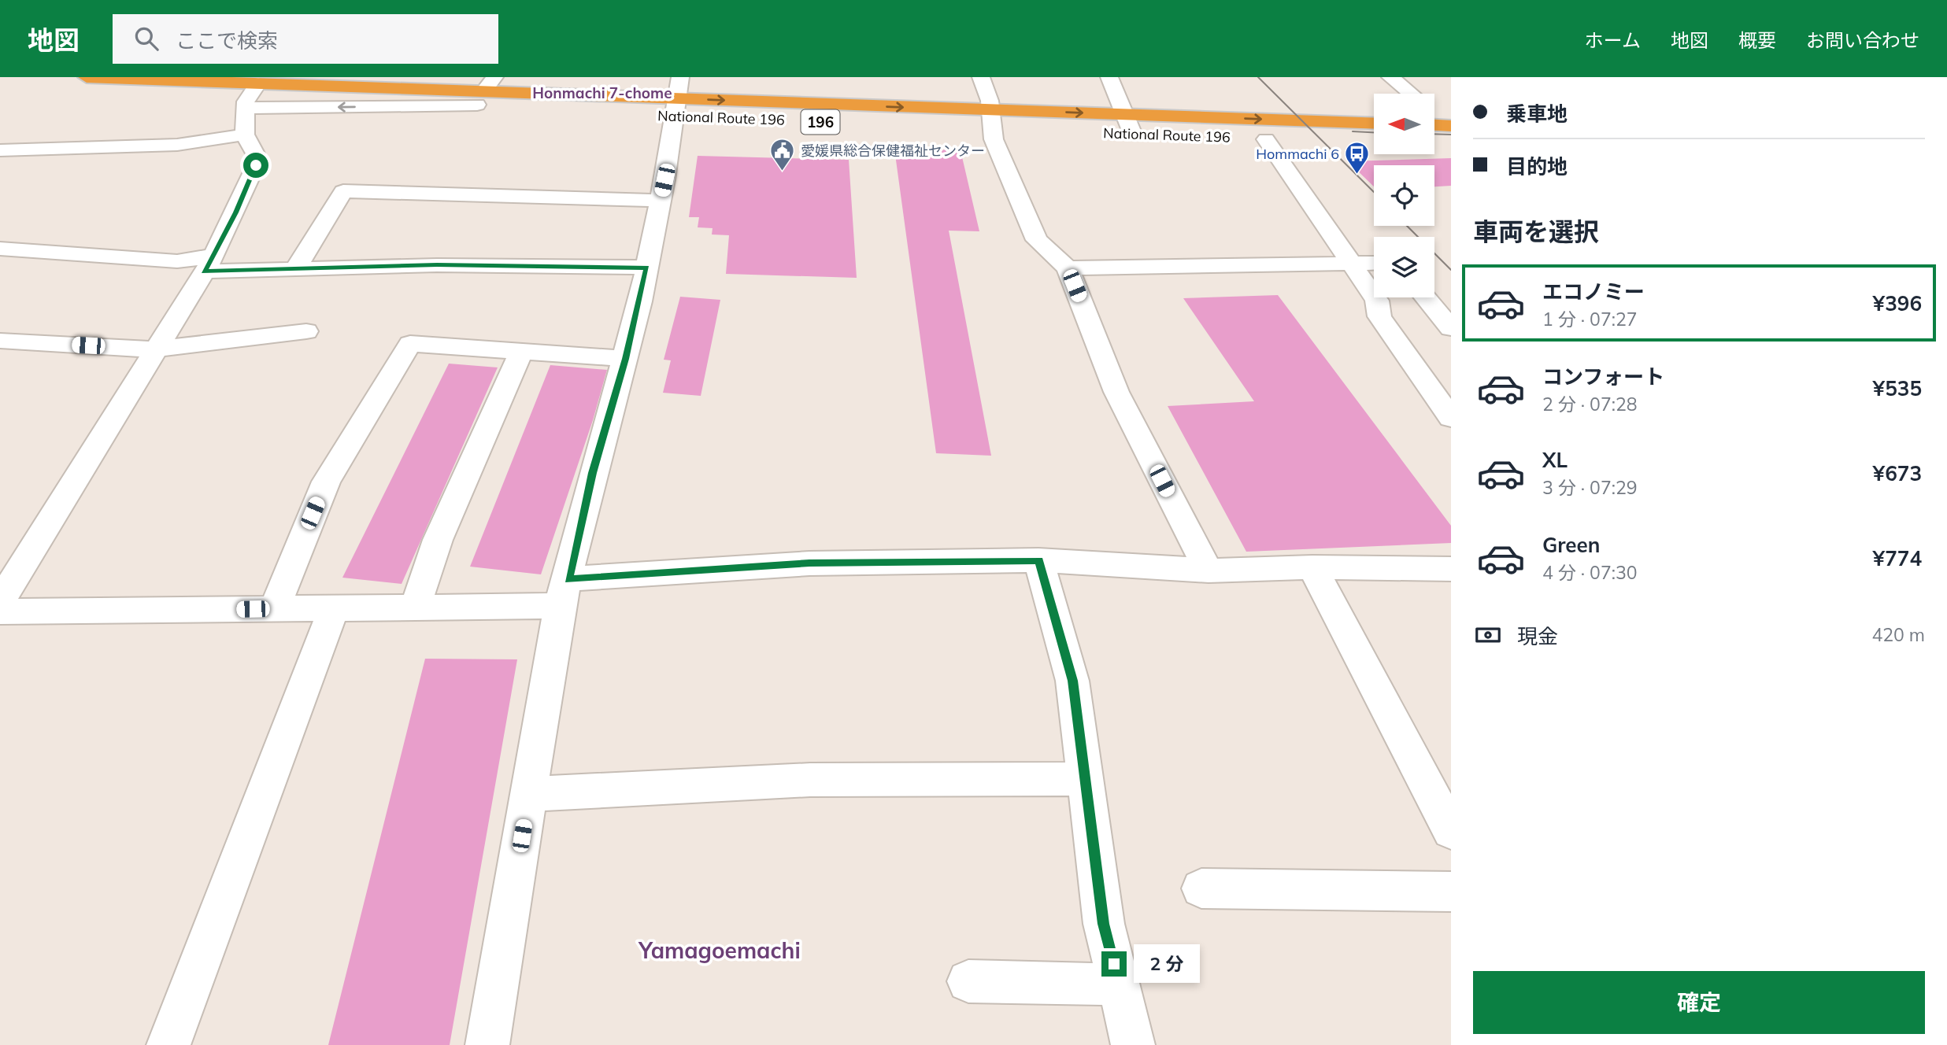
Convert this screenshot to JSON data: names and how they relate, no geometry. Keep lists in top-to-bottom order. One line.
{"streets":{"highway":["National Route 196","196"]},"one_way":["National Route 196"],"districts":["Honmachi 7-chome","Yamagoemachi"],"places":{"public building":["愛媛県総合保健福祉センター"],"bus stop":["Hommachi 6"]},"north":"left","page":{"header":"地図","search":"ここで検索","nav":["ホーム","地図","概要","お問い合わせ"],"banner":["乗車地","目的地"],"heading":"車両を選択","list":[{"name":"エコノミー","note":"1 分 · 07:27","value":"¥396"},{"name":"コンフォート","note":"2 分 · 07:28","value":"¥535"},{"name":"XL","note":"3 分 · 07:29","value":"¥673"},{"name":"Green","note":"4 分 · 07:30","value":"¥774"}],"pay":["現金","420 m"],"bubble":"2 分","buttons":"確定"}}
